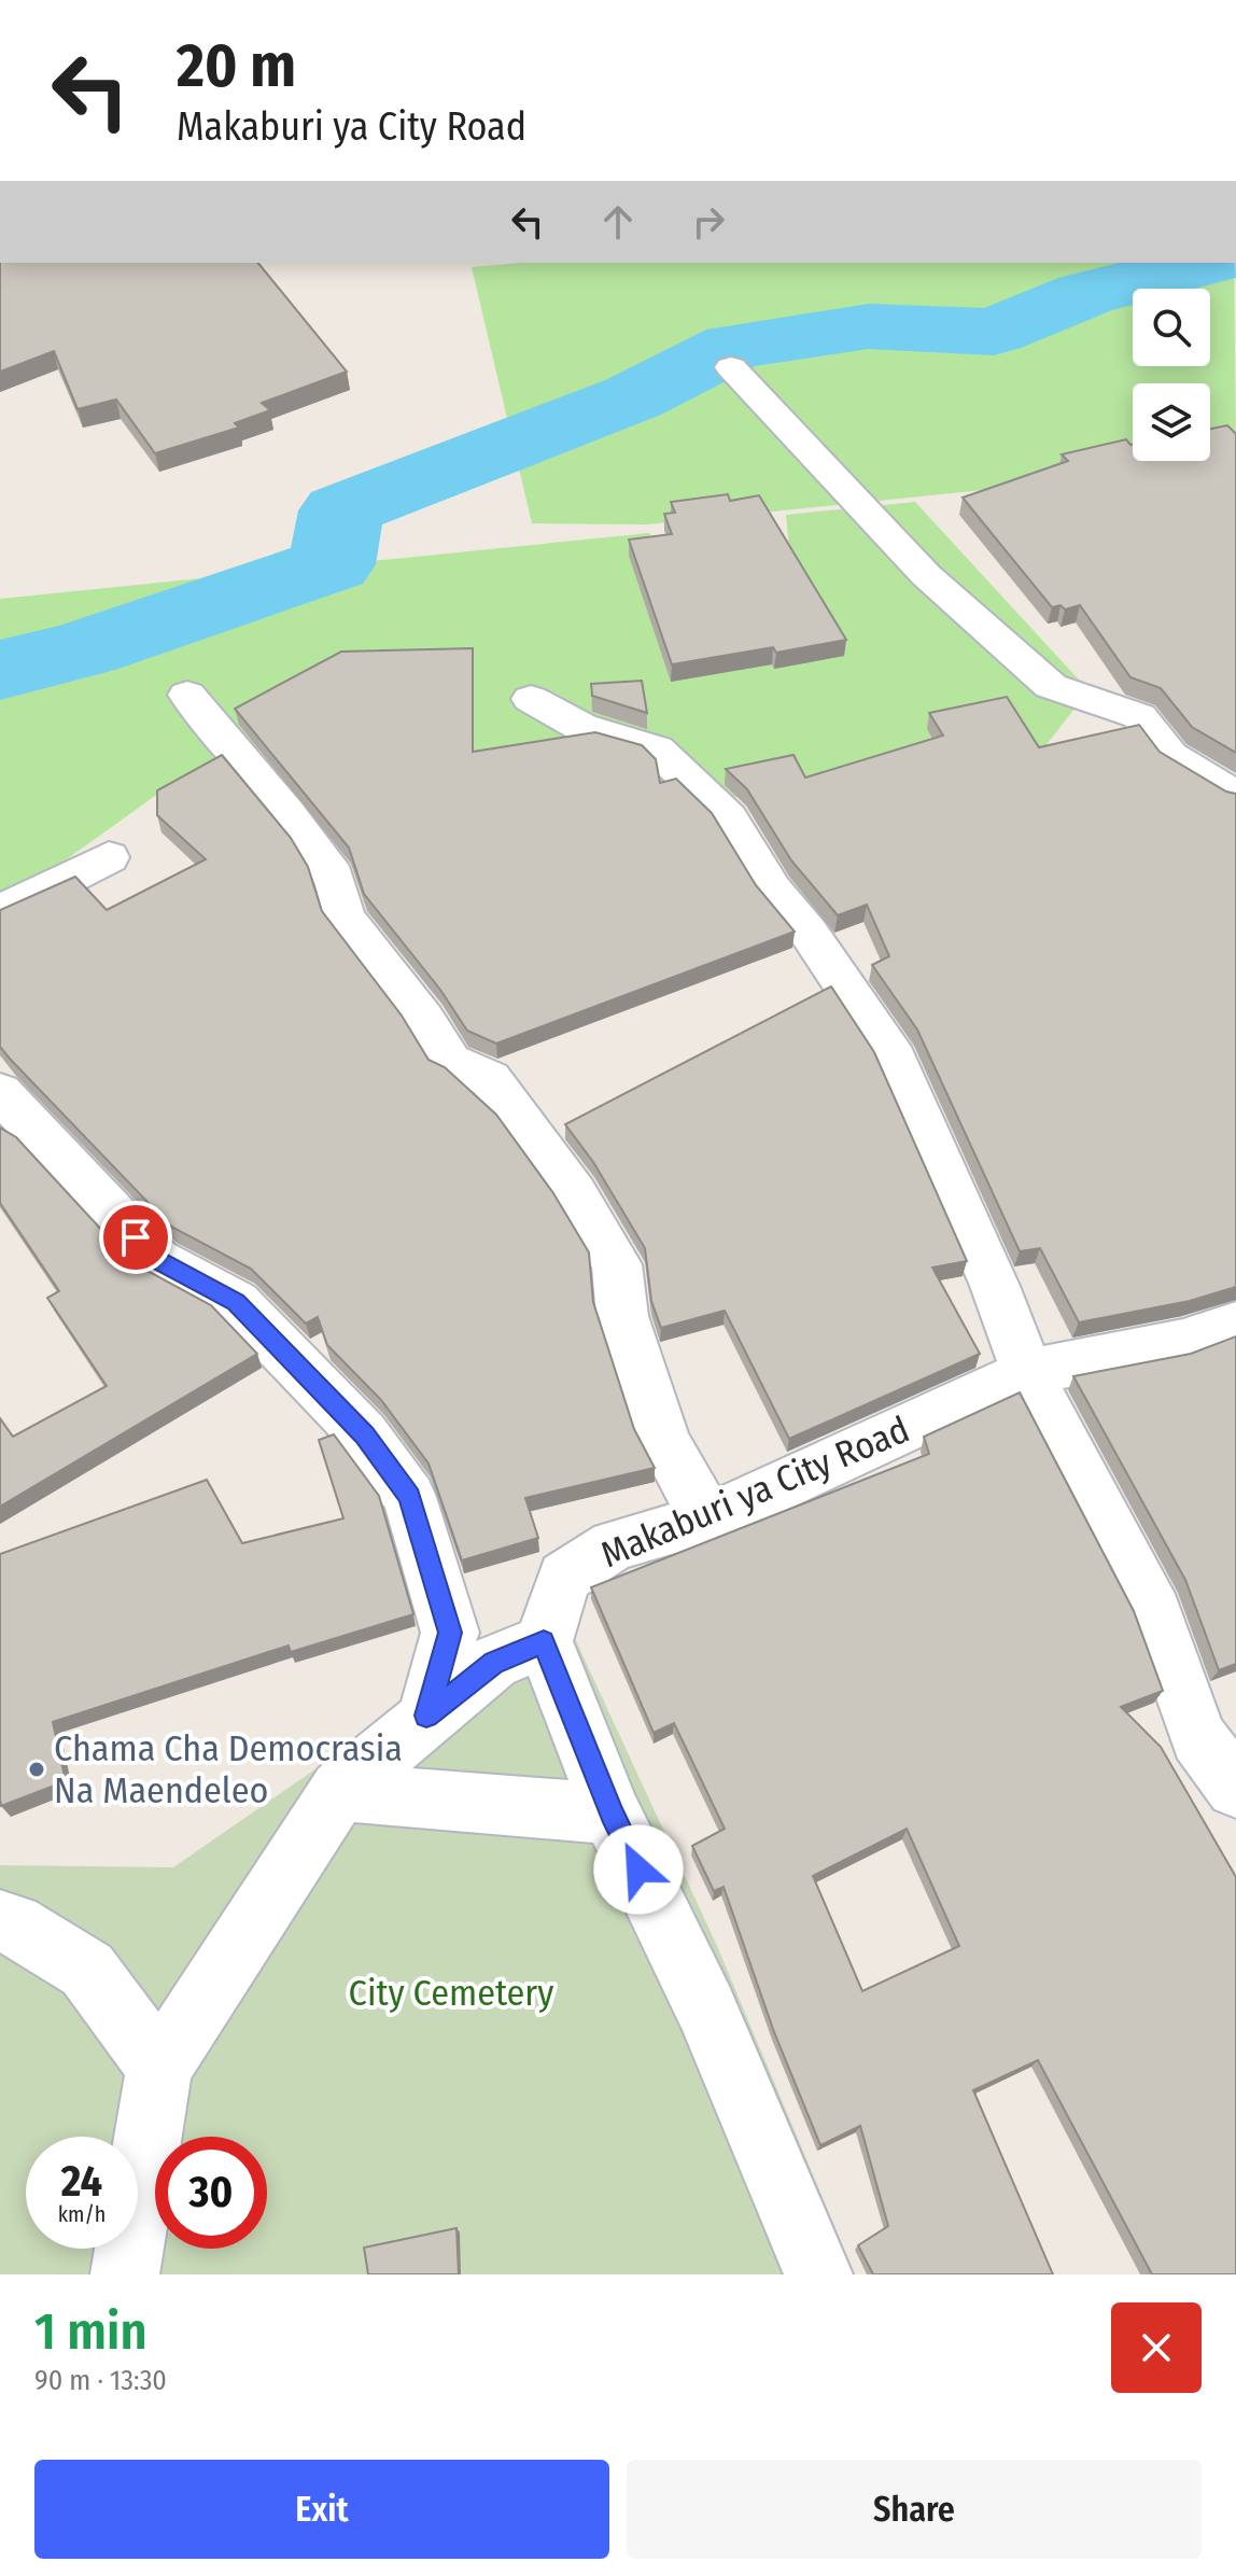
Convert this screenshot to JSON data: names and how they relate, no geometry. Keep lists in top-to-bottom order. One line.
{"streets":{"street":["Makaburi ya City Road"]},"parks":["City Cemetery"],"places":["Chama Cha Democrasia Na Maendeleo"],"page":{"turn":["20 m","Makaburi ya City Road"],"speed":"24 km/h","limit":"30","heading":["1 min","90 m · 13:30"],"buttons":["Exit","Share"]}}
